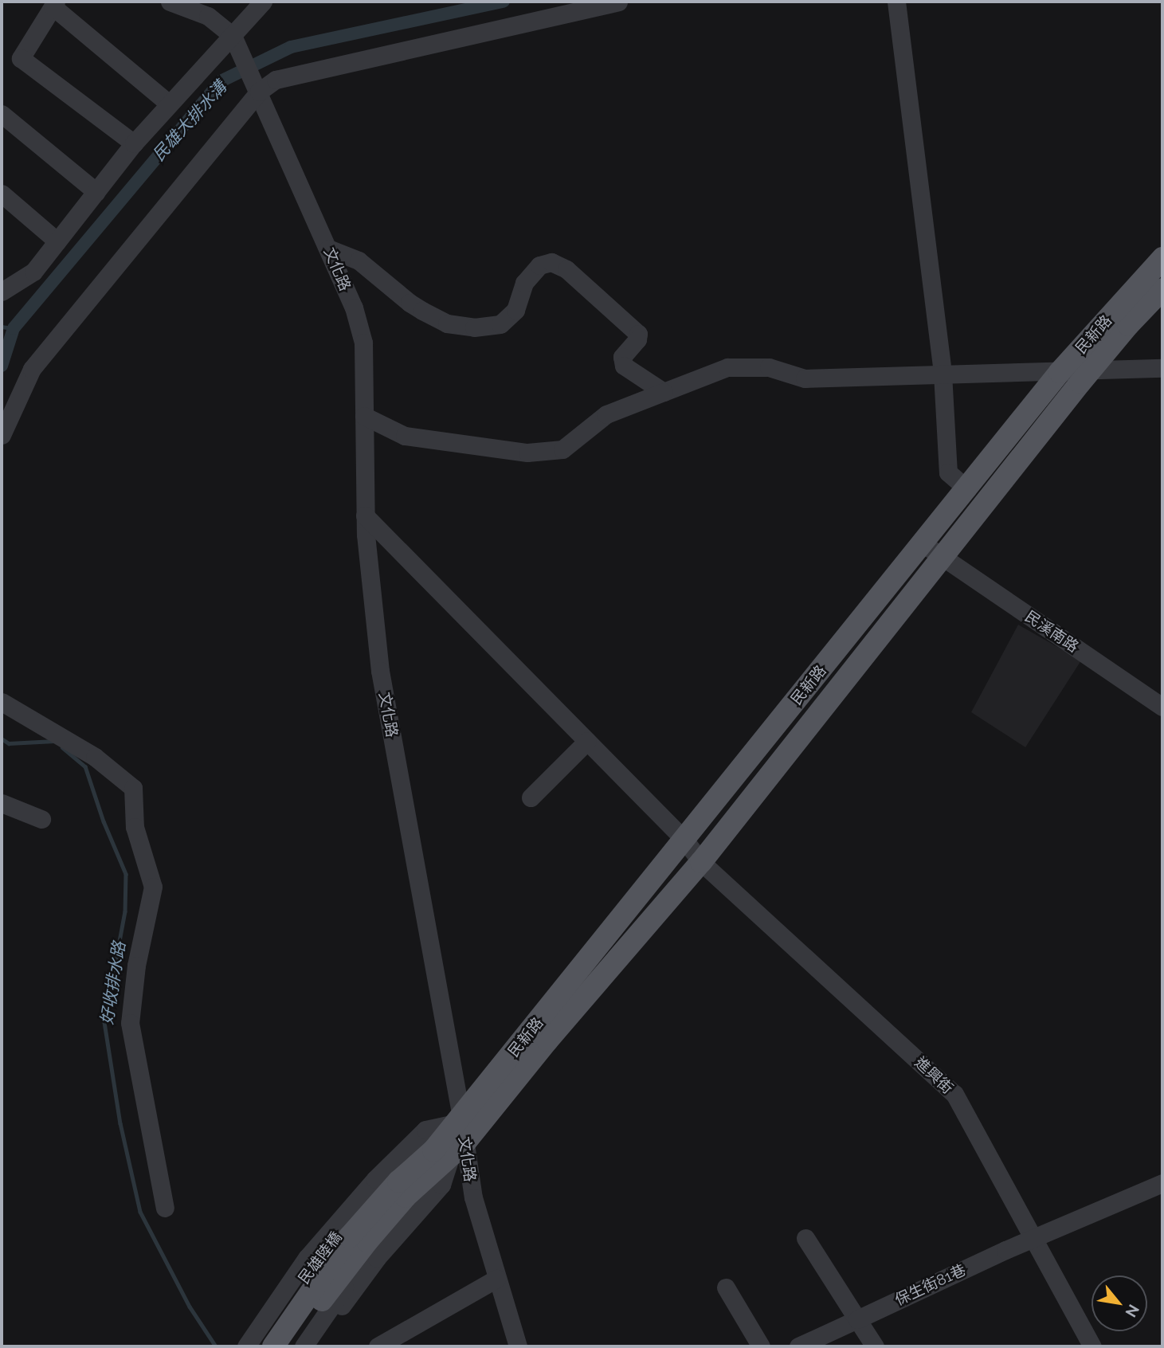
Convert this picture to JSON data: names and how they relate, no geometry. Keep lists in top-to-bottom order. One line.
{"streets":{"main road":["民新路","民雄陸橋"],"street":["文化路","民溪南路","進興街","保生街81巷"]},"crossings":[["文化路","民新路"],["文化路","進興街"],["民新路","民溪南路"],["民新路","進興街"],["民新路","民雄陸橋"],["進興街","保生街81巷"]],"water":["民雄大排水溝","好收排水路"],"north":"bottom right"}
